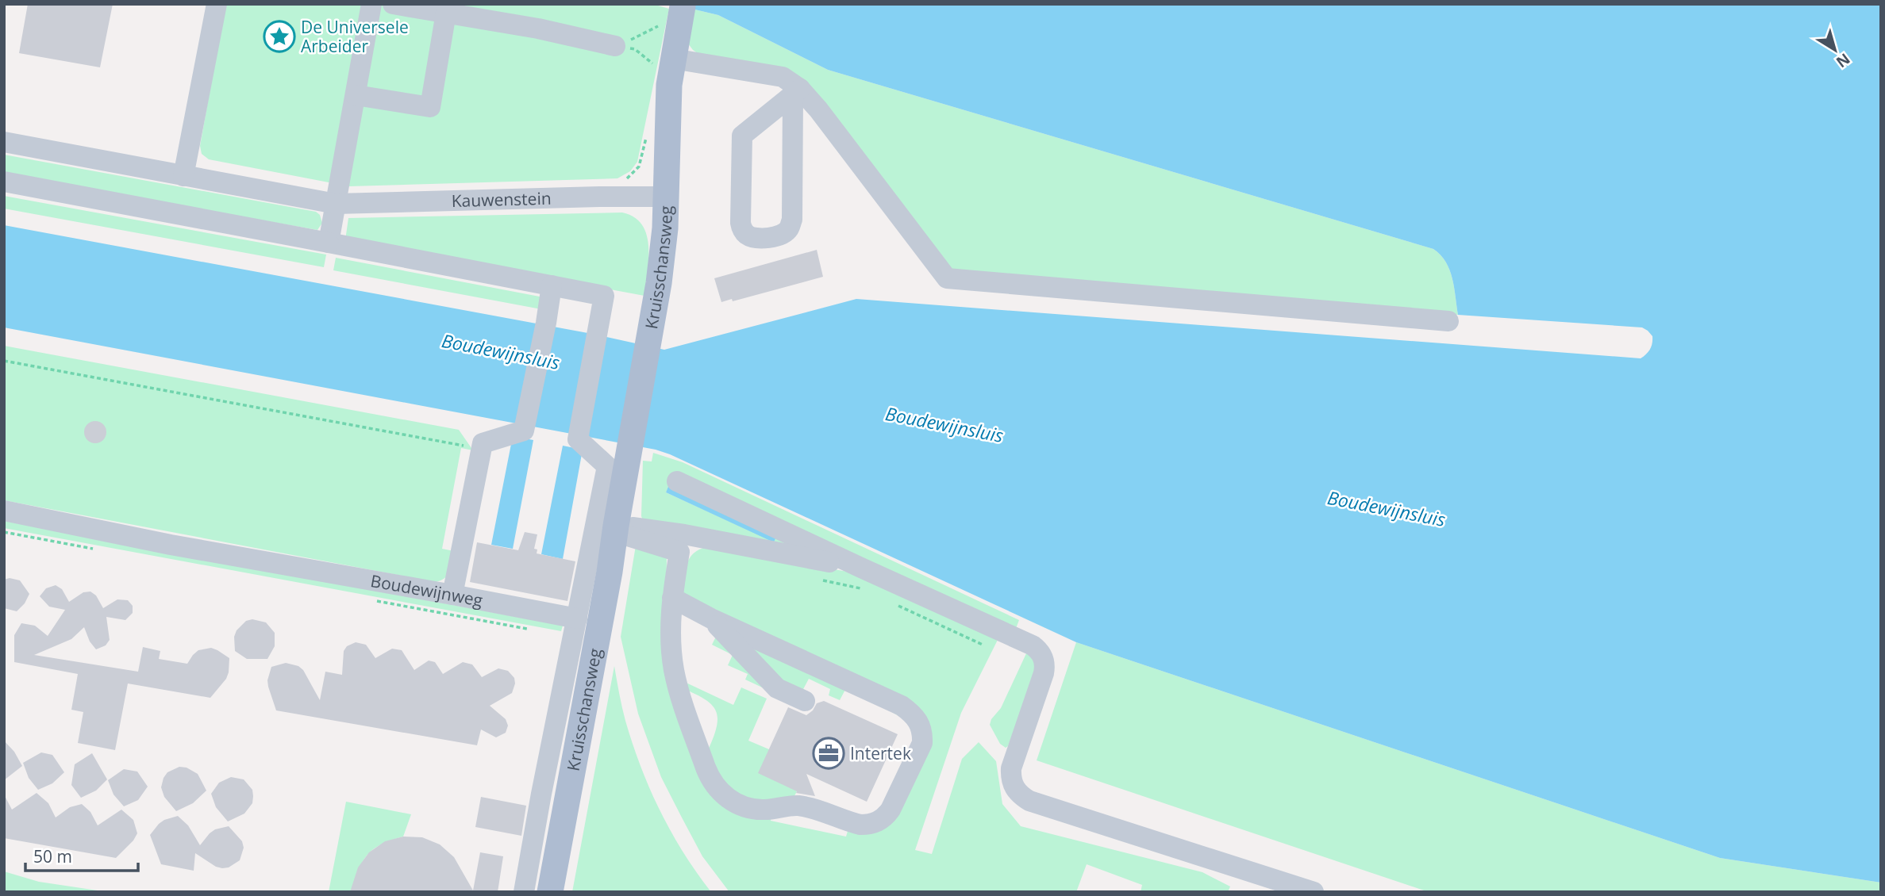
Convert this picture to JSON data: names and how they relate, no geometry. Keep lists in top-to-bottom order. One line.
{"streets":{"main road":["Kruisschansweg"],"street":["Kauwenstein","Boudewijnweg"]},"crossings":[["Kauwenstein","Kruisschansweg"]],"water":["Boudewijnsluis"],"places":{"place":["De Universele Arbeider"],"office":["Intertek"]},"scale_bar":"50 m","north":"bottom right"}
